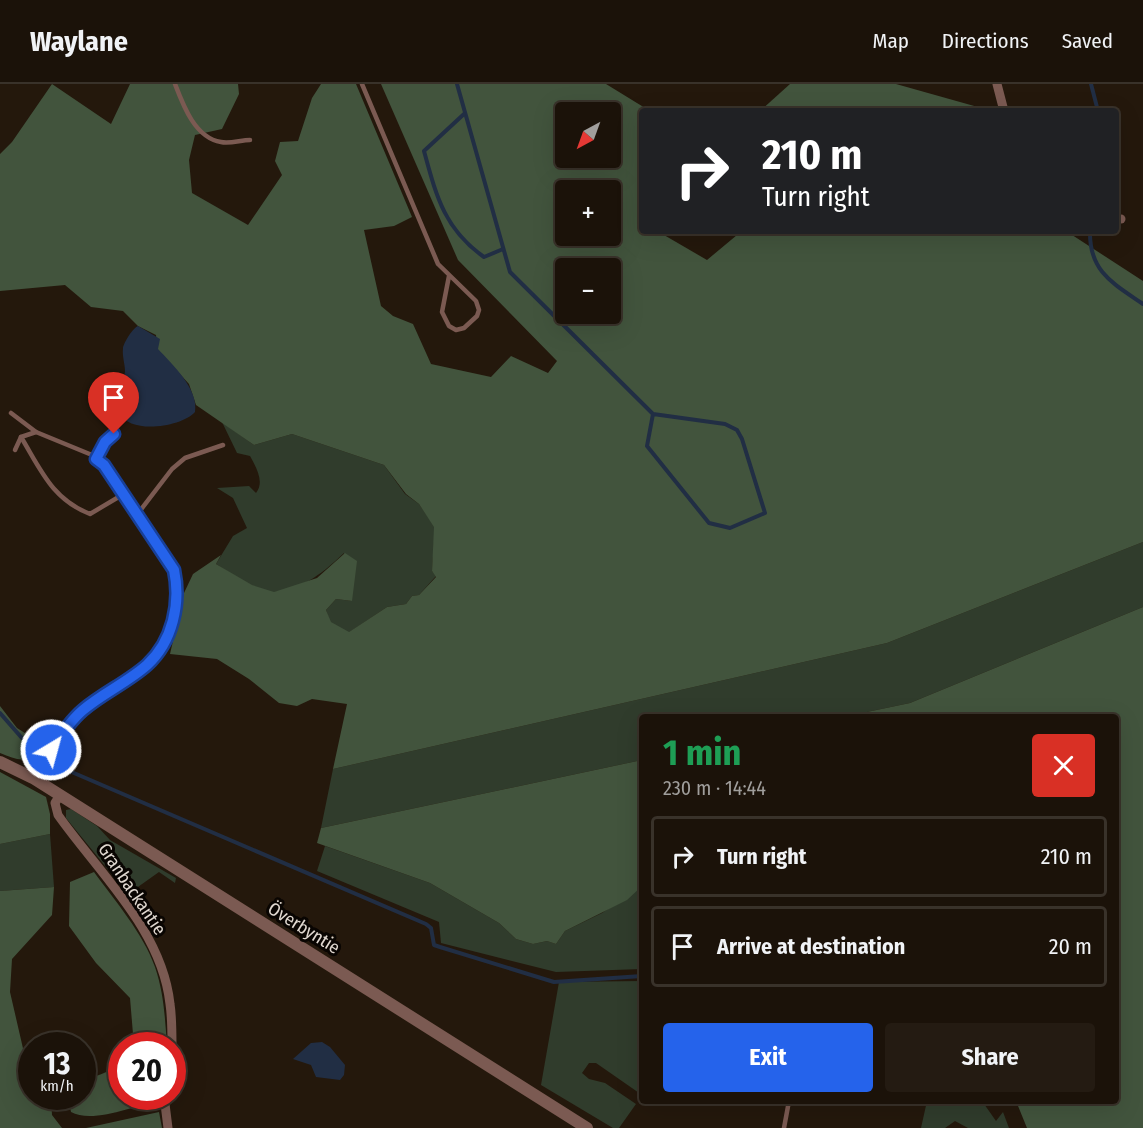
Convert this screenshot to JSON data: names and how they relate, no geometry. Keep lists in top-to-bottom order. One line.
{"streets":{"street":["Granbackantie","Överbyntie"]},"crossings":[["Granbackantie","Överbyntie"]],"north":"bottom left","page":{"header":"Waylane","nav":["Map","Directions","Saved"],"map_buttons":["+","−"],"turn":["210 m","Turn right"],"heading":["1 min","230 m · 14:44"],"list":[{"name":"Turn right","value":"210 m"},{"name":"Arrive at destination","value":"20 m"}],"buttons":["Exit","Share"],"speed":"13 km/h","limit":"20"}}
